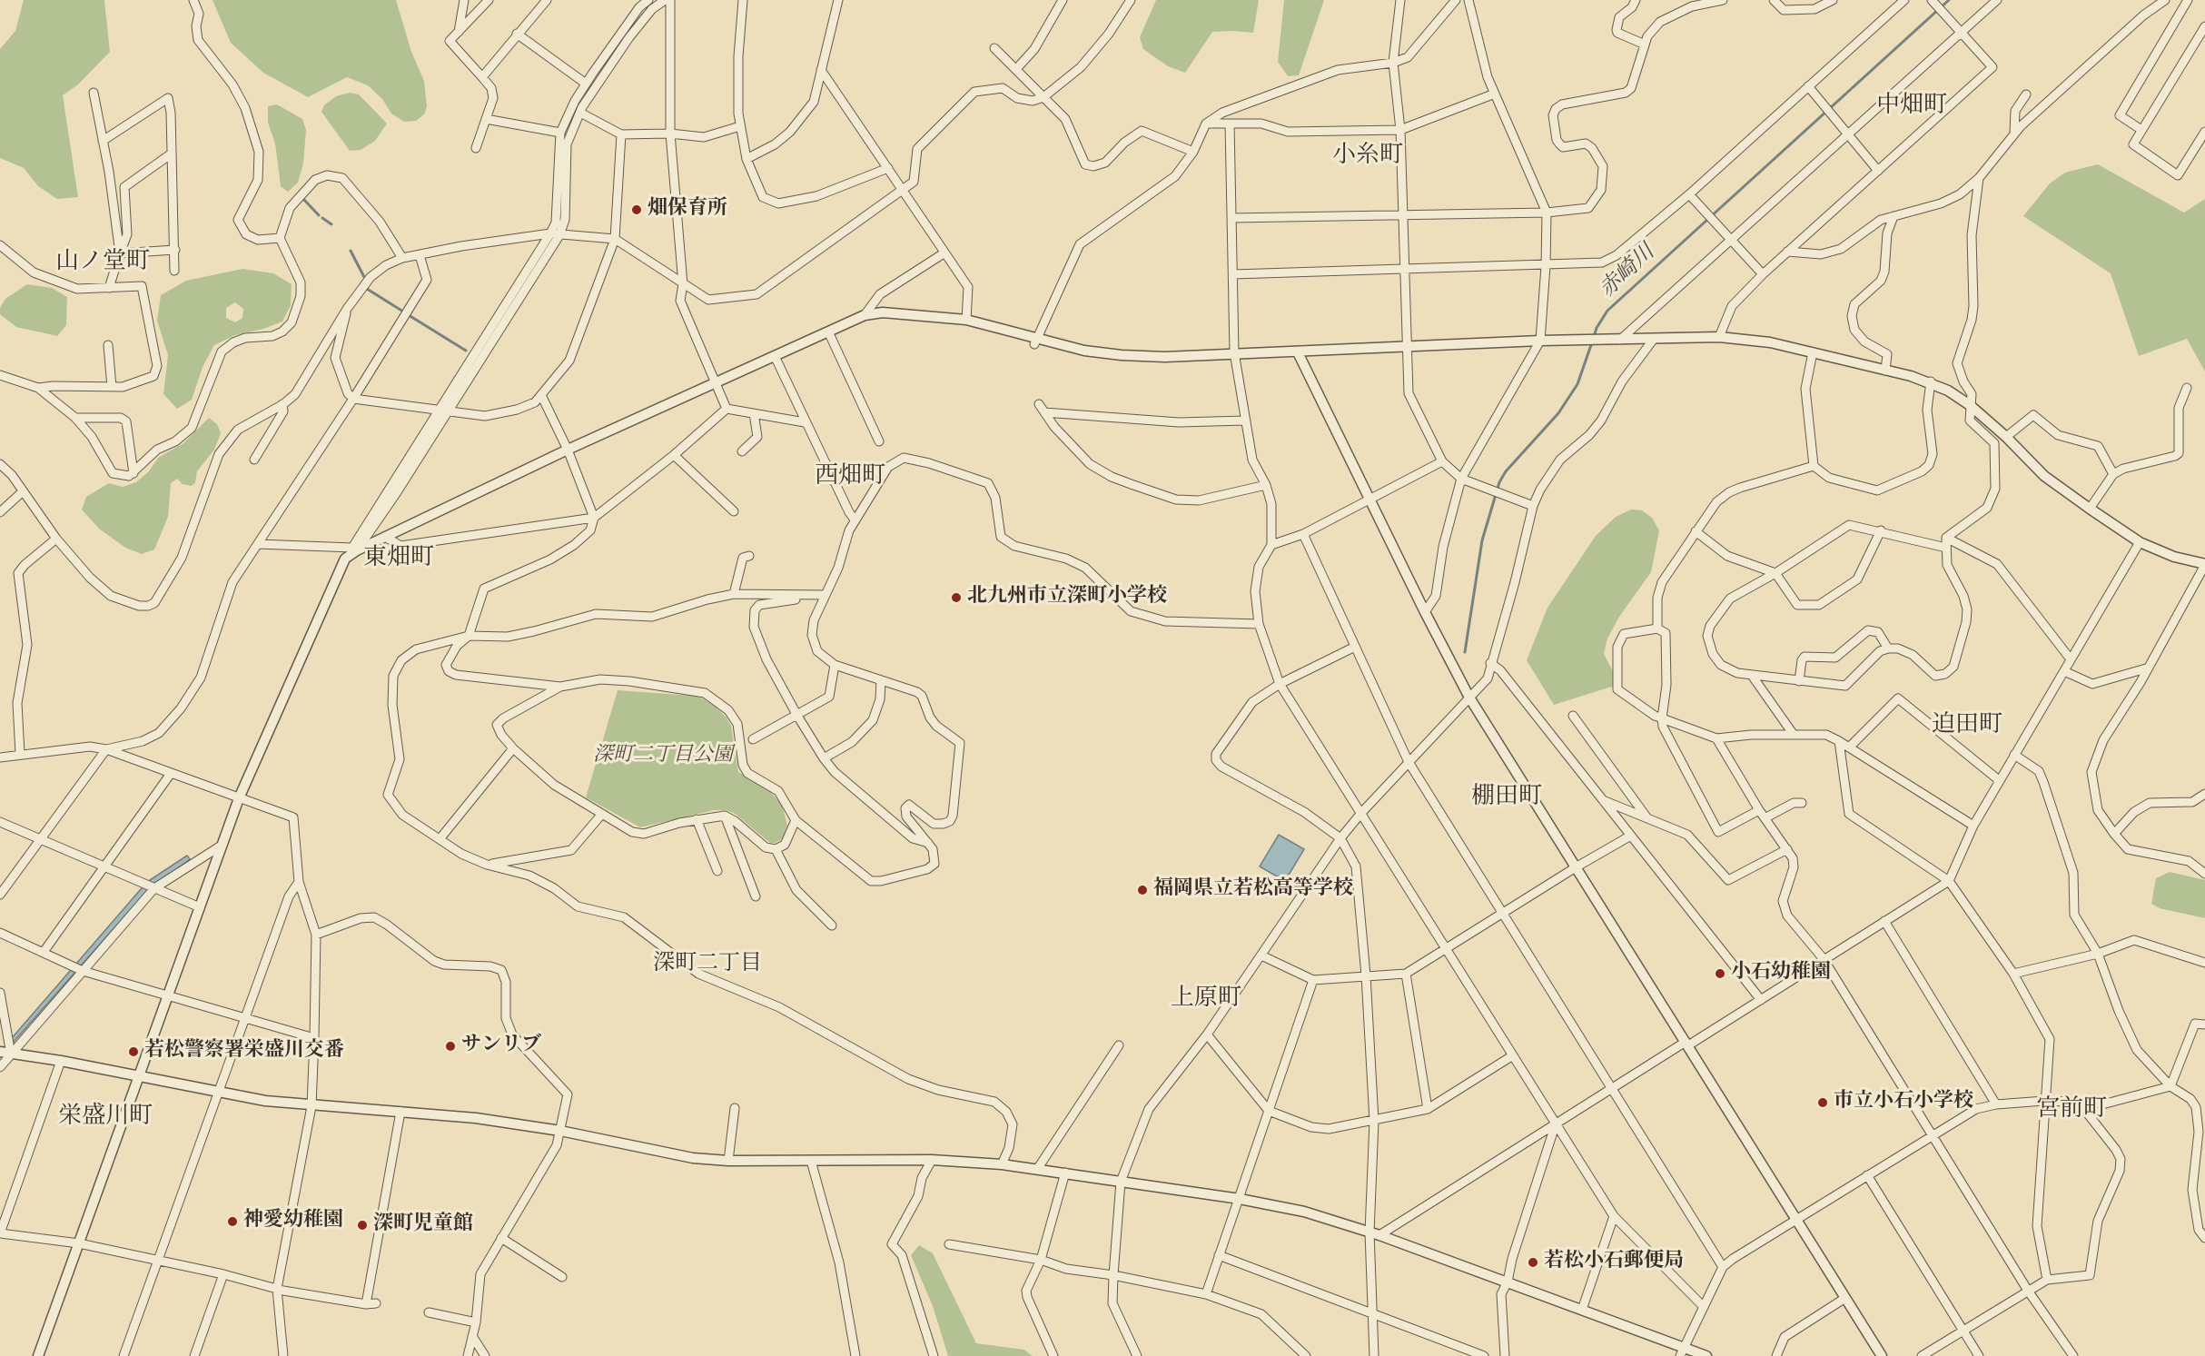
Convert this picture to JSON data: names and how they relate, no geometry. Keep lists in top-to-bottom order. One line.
{"districts":["中畑町","小糸町","山ノ堂町","西畑町","東畑町","迫田町","棚田町","深町二丁目","上原町","宮前町","栄盛川町"],"water":["赤崎川"],"parks":["深町二丁目公園"],"places":["畑保育所","北九州市立深町小学校","福岡県立若松高等学校","小石幼稚園","サンリブ","若松警察署栄盛川交番","市立小石小学校","神愛幼稚園","深町児童館","若松小石郵便局"]}
